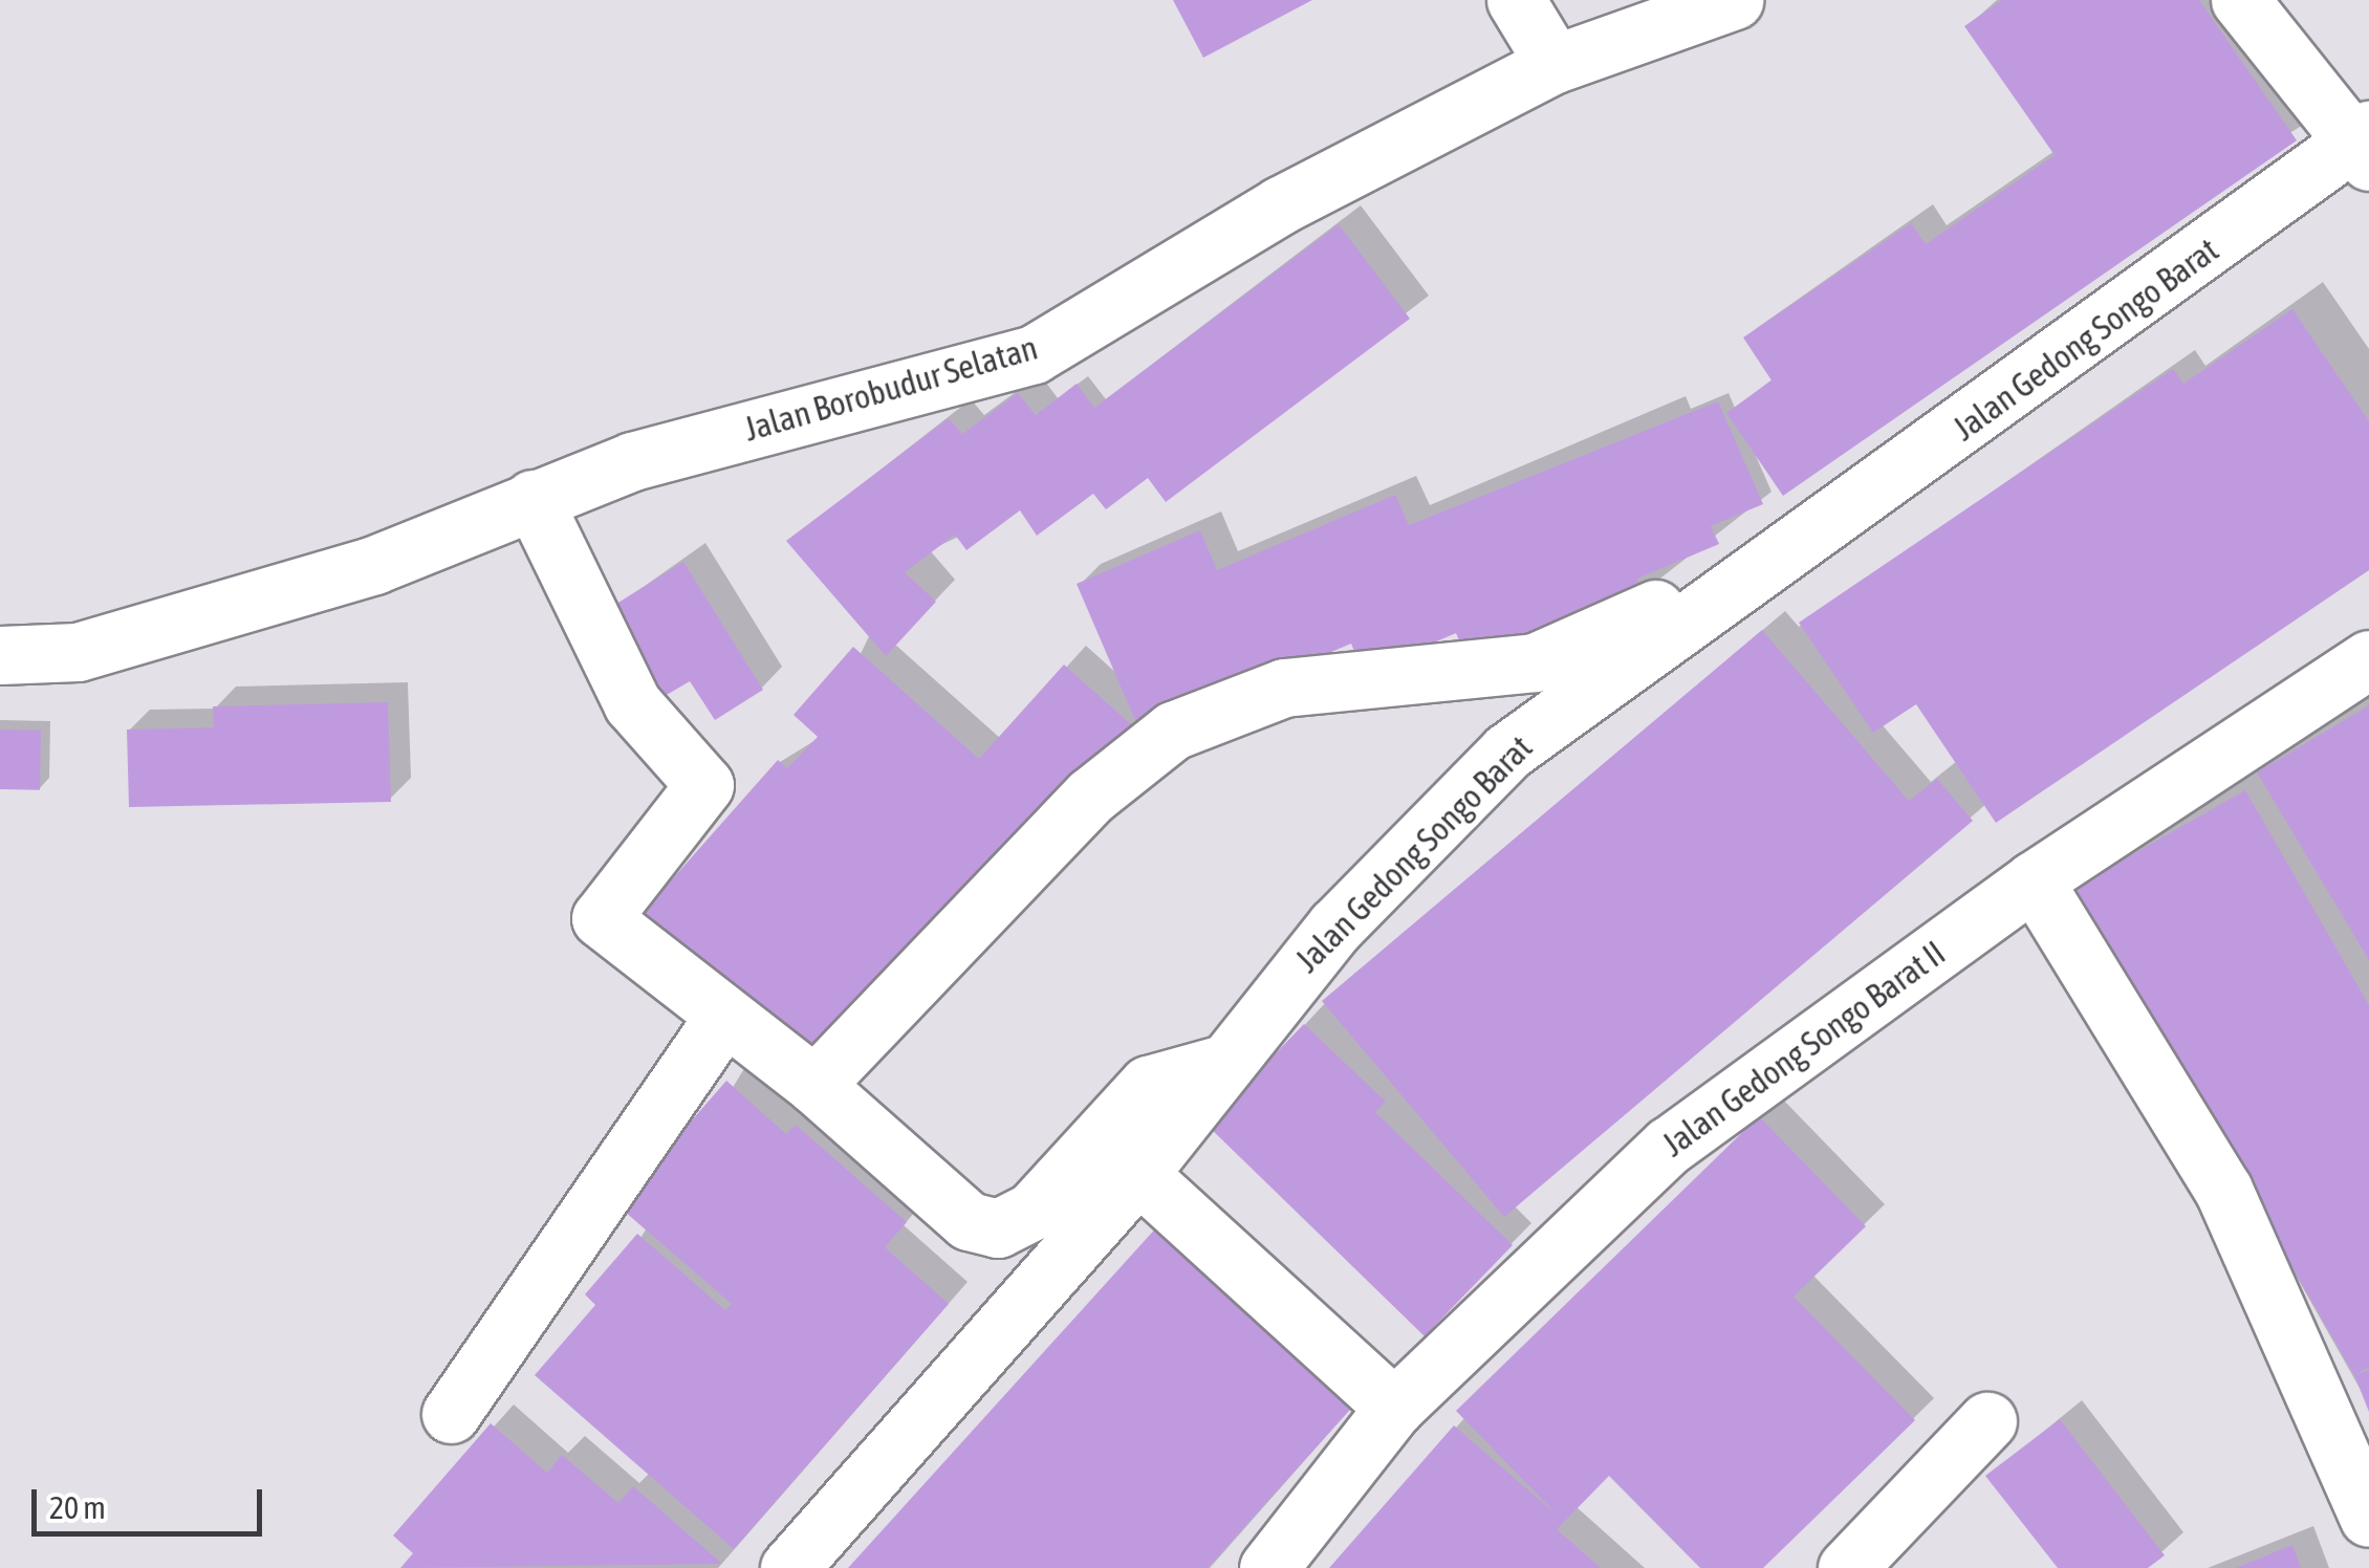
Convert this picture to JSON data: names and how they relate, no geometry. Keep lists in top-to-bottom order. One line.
{"streets":{"street":["Jalan Gedong Songo Barat","Jalan Borobudur Selatan","Jalan Gedong Songo Barat II"]},"scale_bar":"20 m"}
